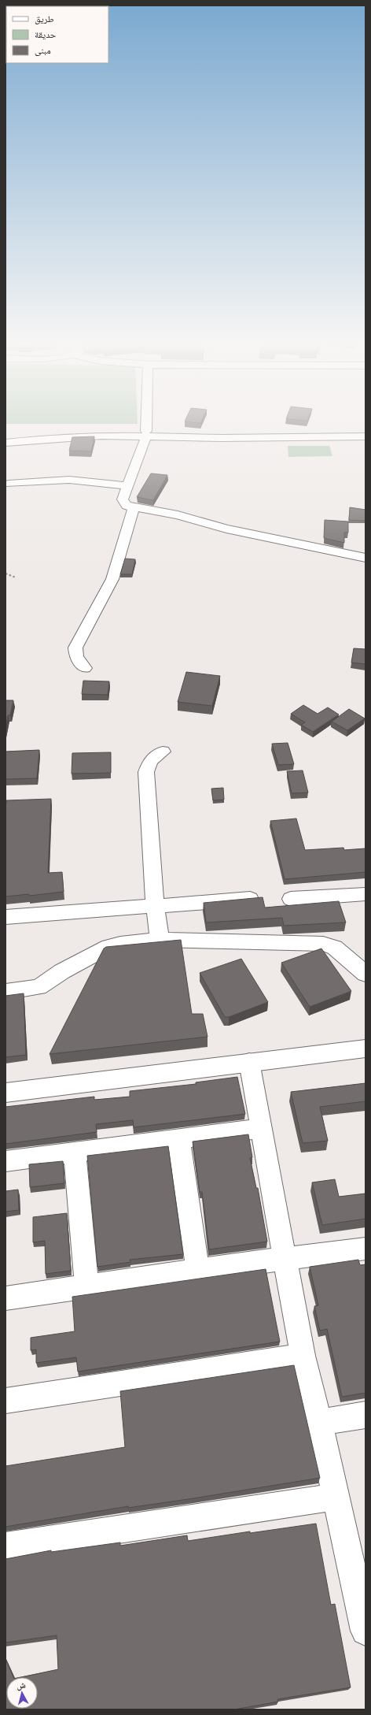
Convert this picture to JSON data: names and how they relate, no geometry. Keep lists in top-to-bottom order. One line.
{"legend":["طريق","حديقة","مبنى"],"north":"top"}
